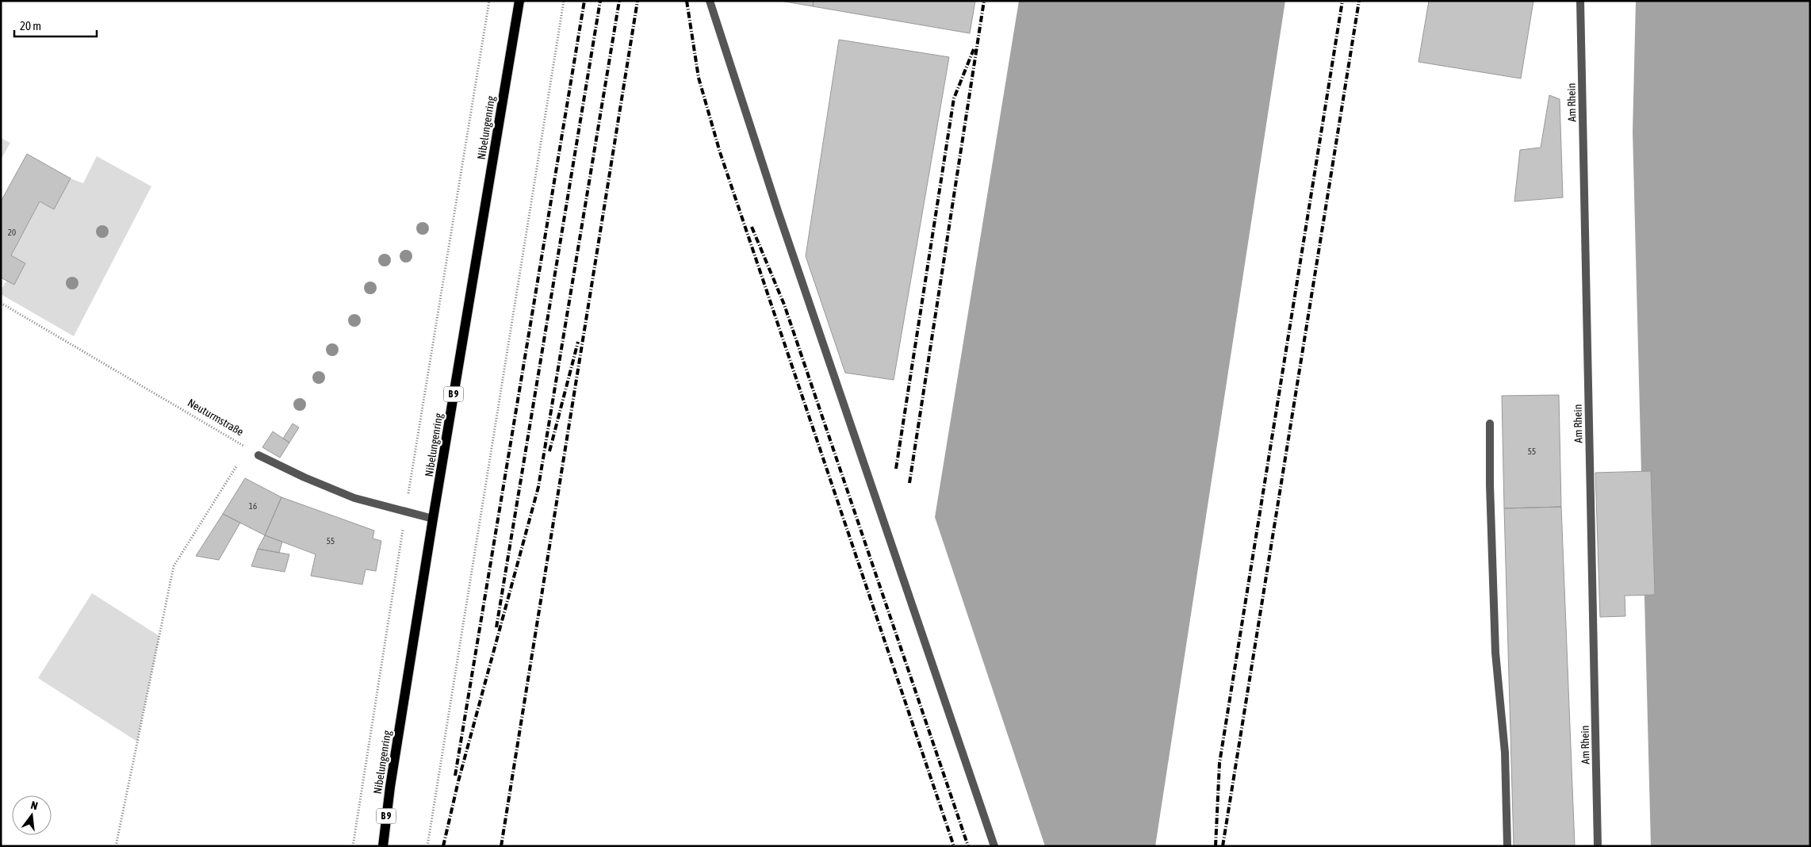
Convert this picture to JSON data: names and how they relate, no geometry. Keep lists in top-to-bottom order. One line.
{"streets":{"main road":["Nibelungenring","B 9"],"street":["Am Rhein"],"path":["Neuturmstraße"]},"house_numbers":["20","55","16","55"],"scale_bar":"20 m","north":"top"}
